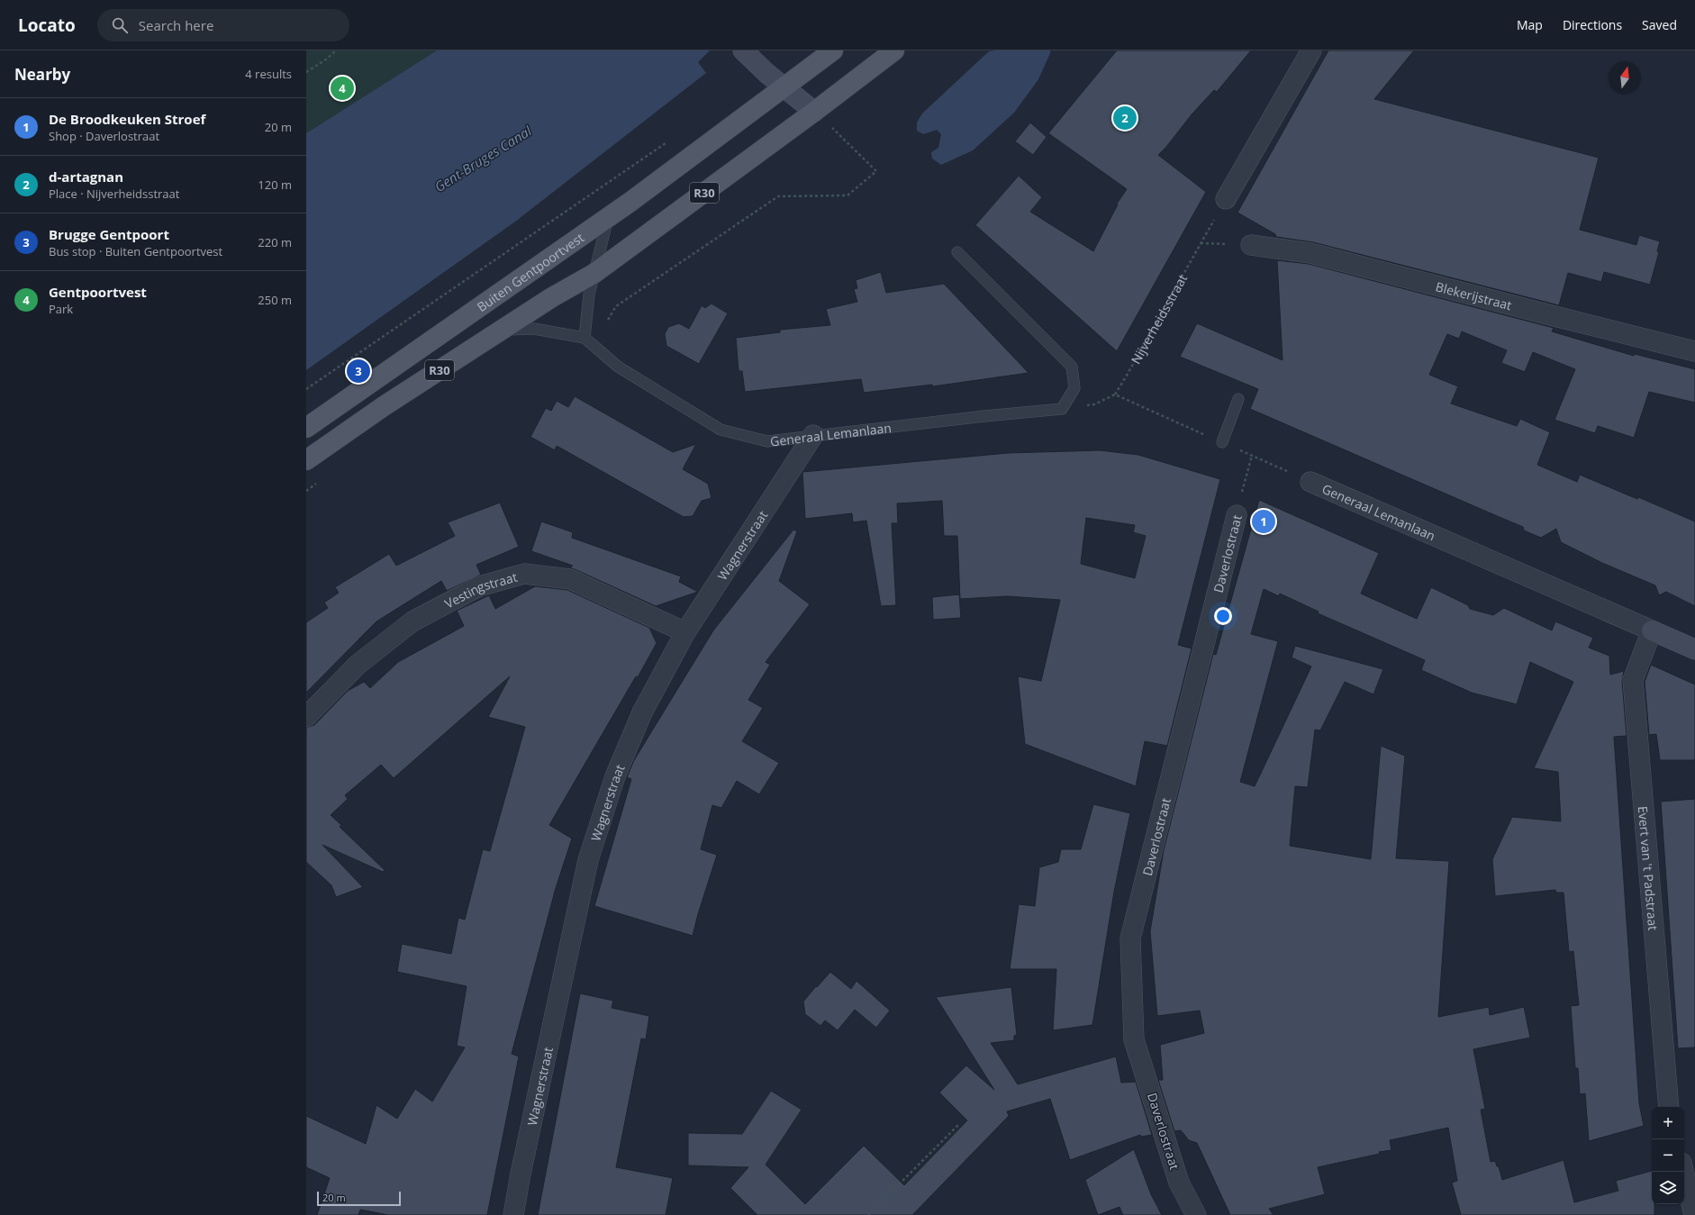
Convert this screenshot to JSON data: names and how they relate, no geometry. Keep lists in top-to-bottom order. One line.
{"streets":{"main road":["R30","Buiten Gentpoortvest","Generaal Lemanlaan"],"street":["Blekerijstraat","Wagnerstraat","Daverlostraat","Vestingstraat","Evert van 't Padstraat"],"path":["Nijverheidsstraat"]},"crossings":[["R30","Buiten Gentpoortvest"],["Nijverheidsstraat","Generaal Lemanlaan"],["Generaal Lemanlaan","Wagnerstraat"],["Generaal Lemanlaan","Daverlostraat"],["Generaal Lemanlaan","Evert van 't Padstraat"],["Wagnerstraat","Vestingstraat"]],"water":["Gent-Bruges Canal"],"scale_bar":"20 m","north":"top","page":{"header":"Locato","search":"Search here","nav":["Map","Directions","Saved"],"heading":["Nearby","4 results"],"pins":["4","2","3","1"],"list":[{"mark":"1","name":"De Broodkeuken Stroef","note":"Shop · Daverlostraat","value":"20 m"},{"mark":"2","name":"d-artagnan","note":"Place · Nijverheidsstraat","value":"120 m"},{"mark":"3","name":"Brugge Gentpoort","note":"Bus stop · Buiten Gentpoortvest","value":"220 m"},{"mark":"4","name":"Gentpoortvest","note":"Park","value":"250 m"}],"map_buttons":["+","−"],"scale":"20 m"}}
